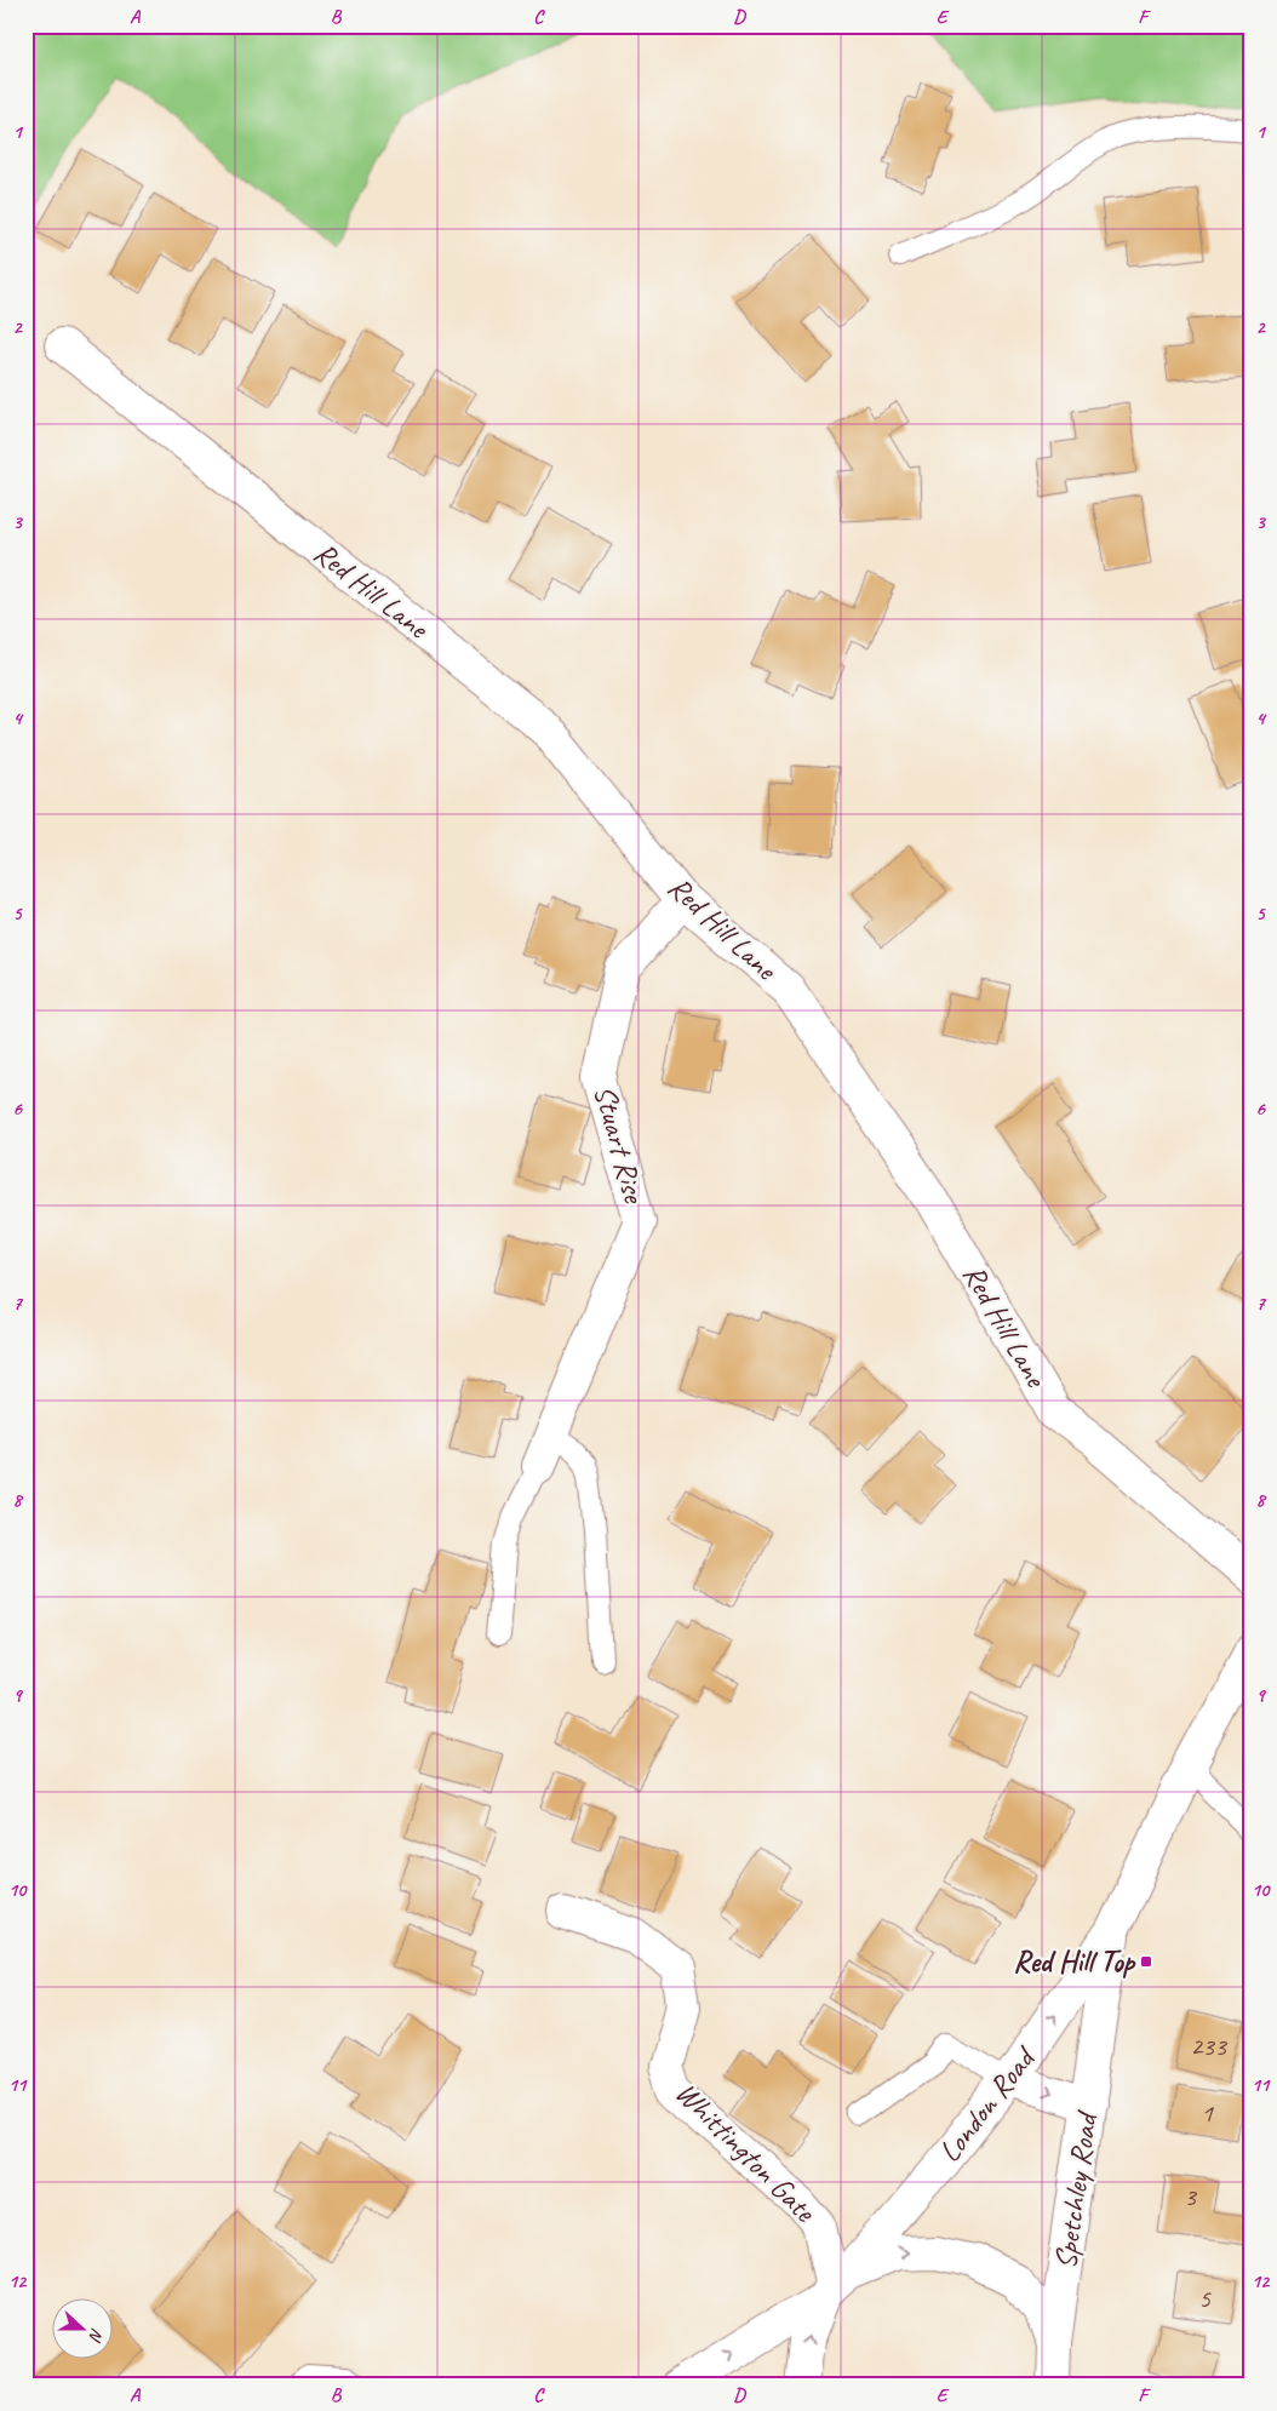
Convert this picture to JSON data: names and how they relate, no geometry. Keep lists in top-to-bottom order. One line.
{"streets":{"street":["Red Hill Lane","Stuart Rise","London Road","Whittington Gate","Spetchley Road"]},"crossings":[["Red Hill Lane","Stuart Rise"],["London Road","Whittington Gate"],["London Road","Spetchley Road"]],"places":{"transit":["Red Hill Top"]},"house_numbers":["233","1","3","5"],"north":"right","grid":{"columns":["A","B","C","D","E","F"],"rows":["1","2","3","4","5","6","7","8","9","10","11","12"]}}
